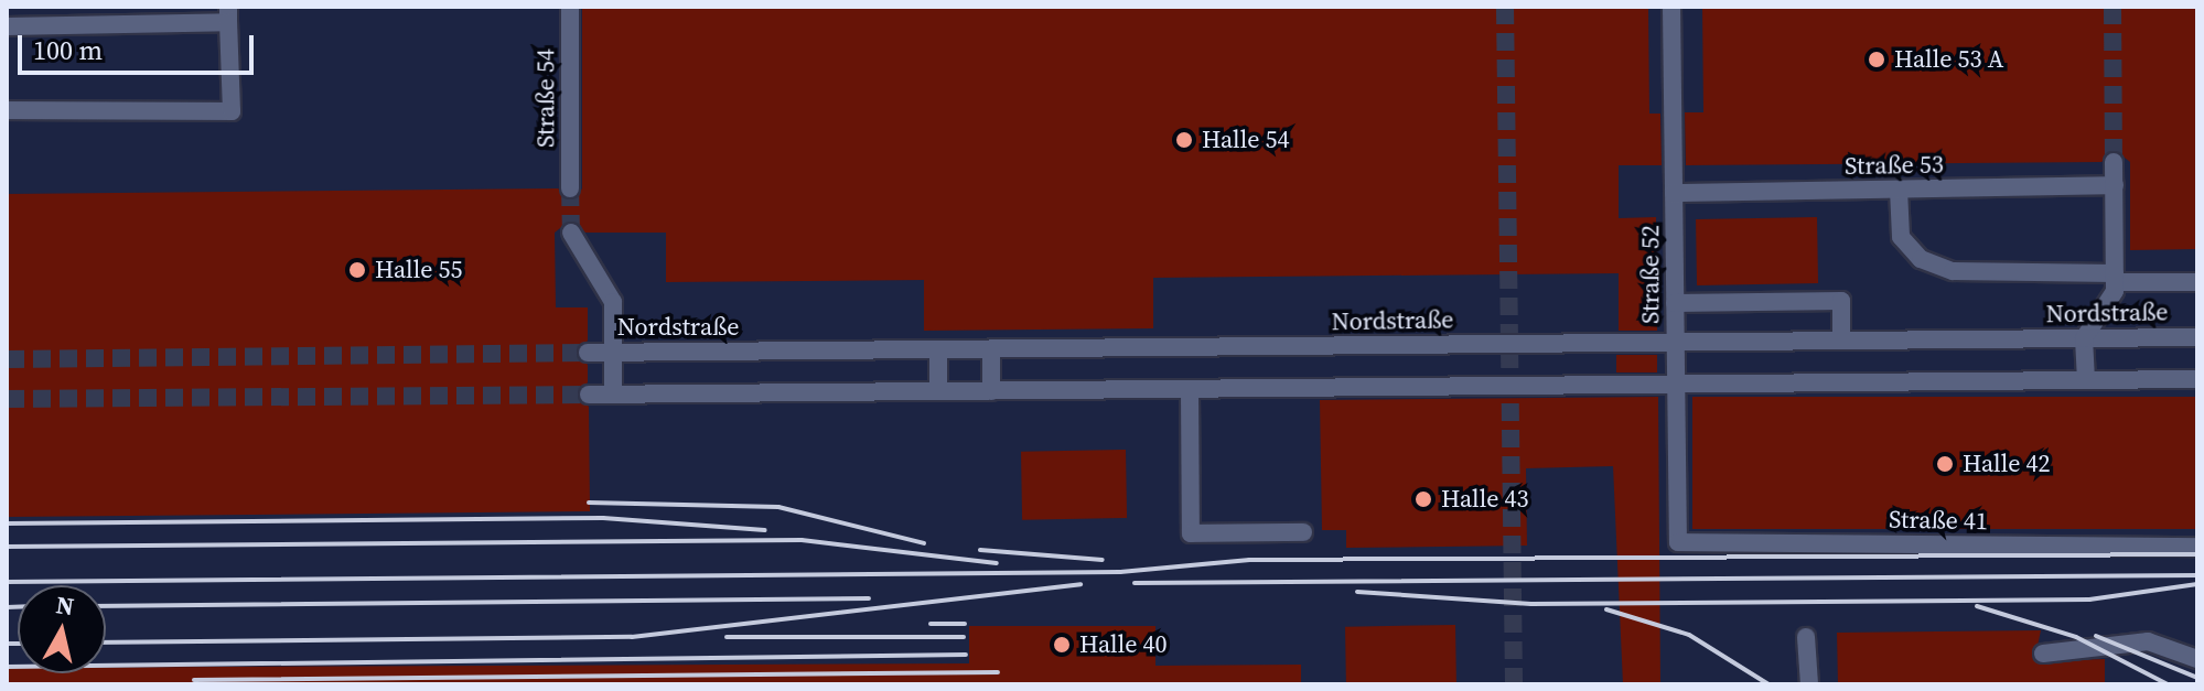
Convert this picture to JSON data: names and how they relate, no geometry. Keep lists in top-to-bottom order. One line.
{"streets":{"street":["Straße 54","Straße 53","Straße 52","Nordstraße","Straße 41"]},"crossings":[["Straße 53","Straße 52"],["Straße 52","Nordstraße"],["Straße 52","Straße 41"]],"places":["Halle 53 A","Halle 54","Halle 55","Halle 42","Halle 43","Halle 40"],"scale_bar":"100 m","north":"top"}
